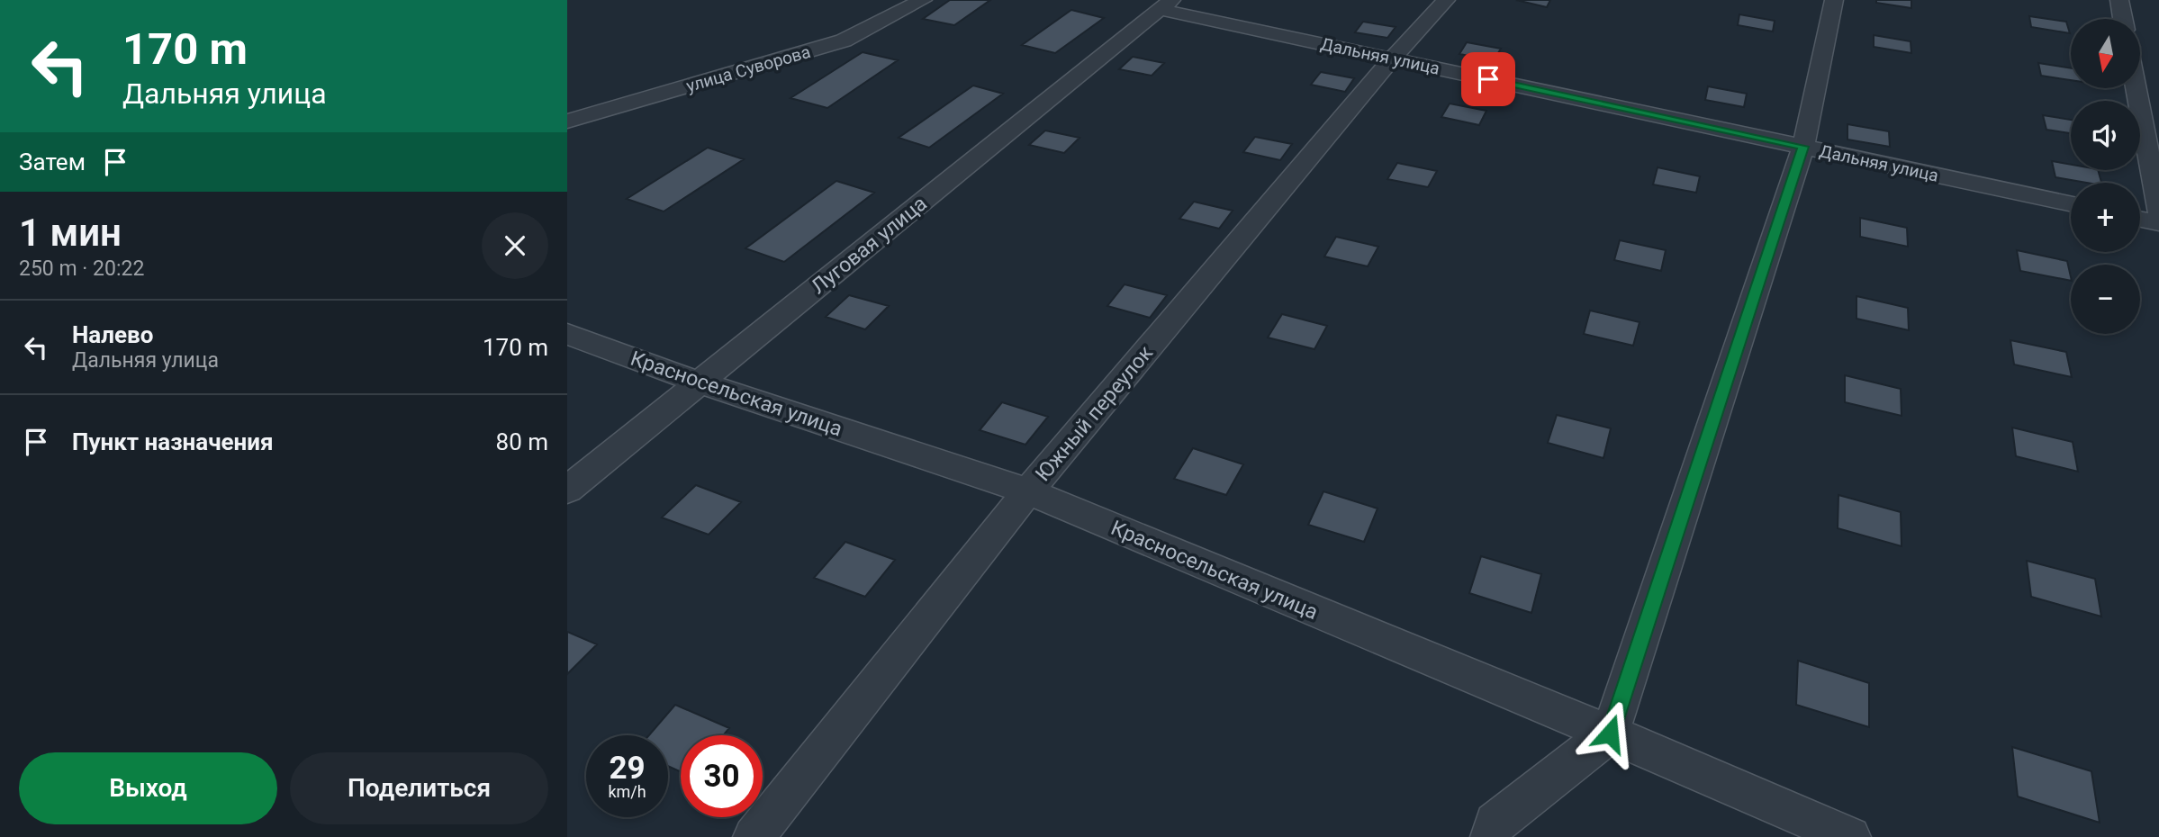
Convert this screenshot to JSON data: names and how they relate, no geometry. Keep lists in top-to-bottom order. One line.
{"streets":{"street":["Дальняя улица","улица Суворова","Луговая улица","Красносельская улица","Южный переулок"]},"crossings":[["Дальняя улица","Луговая улица"],["Дальняя улица","Южный переулок"],["Луговая улица","Красносельская улица"],["Красносельская улица","Южный переулок"]],"north":"bottom","page":{"turn":["170 m","Дальняя улица"],"map_buttons":["+","−"],"then":"Затем","heading":["1 мин","250 m · 20:22"],"list":[{"name":"Налево","note":"Дальняя улица","value":"170 m"},{"name":"Пункт назначения","value":"80 m"}],"speed":"29 km/h","limit":"30","buttons":["Выход","Поделиться"]}}
